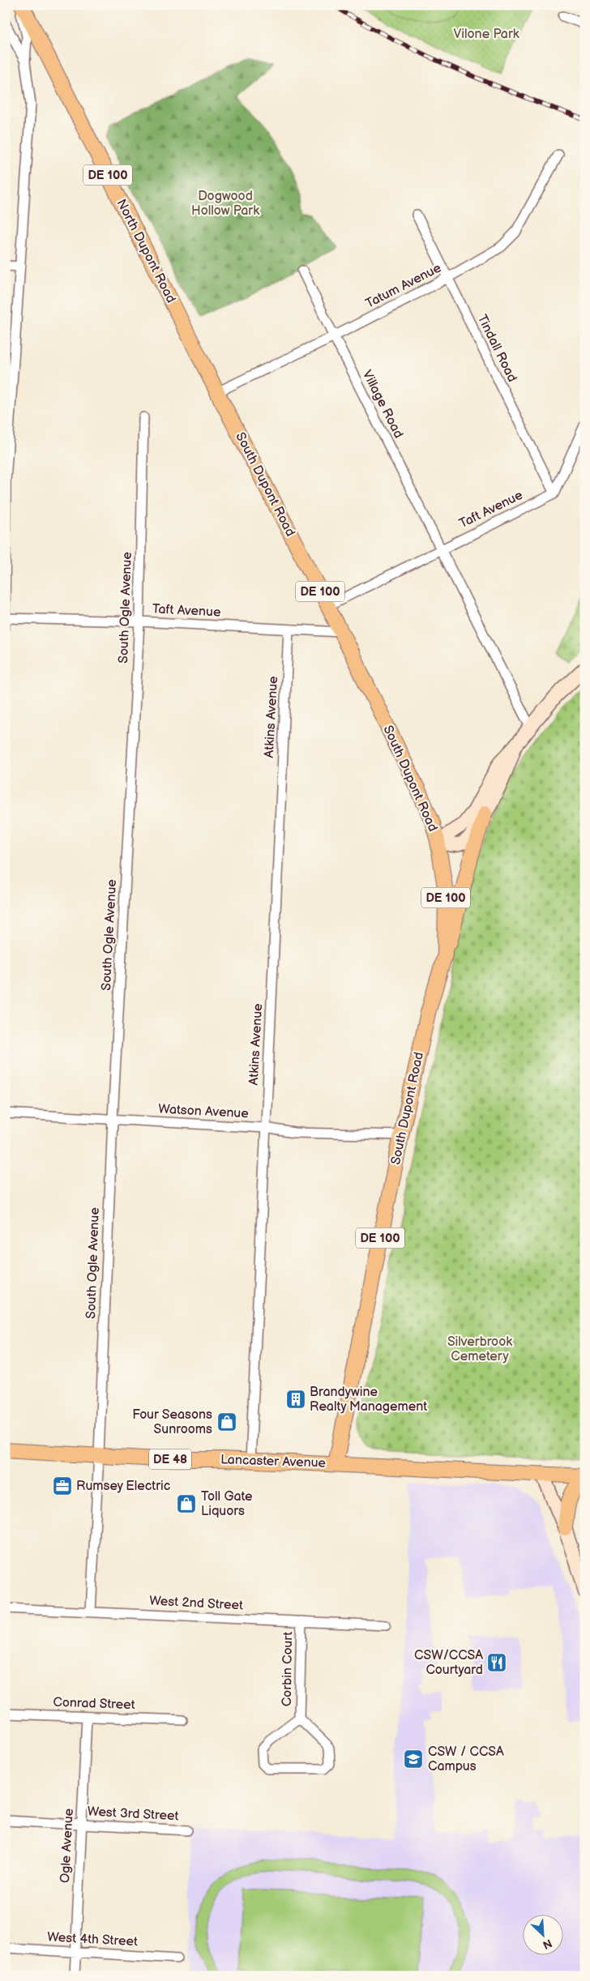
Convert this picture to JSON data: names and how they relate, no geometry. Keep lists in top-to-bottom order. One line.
{"streets":{"main road":["DE 100","North Dupont Road","South Dupont Road","DE 48","Lancaster Avenue"],"street":["Tatum Avenue","Tindall Road","Village Road","Taft Avenue","South Ogle Avenue","Atkins Avenue","Watson Avenue","West 2nd Street","Corbin Court","Conrad Street","West 3rd Street","Ogle Avenue","West 4th Street"]},"crossings":[["North Dupont Road","South Dupont Road"],["Tatum Avenue","Tindall Road"],["Tatum Avenue","Village Road"],["Tatum Avenue","South Dupont Road"],["Tindall Road","Taft Avenue"],["Village Road","Taft Avenue"],["South Dupont Road","Taft Avenue"],["South Dupont Road","Watson Avenue"],["South Dupont Road","Lancaster Avenue"],["Taft Avenue","South Ogle Avenue"],["Taft Avenue","Atkins Avenue"],["South Ogle Avenue","Watson Avenue"],["South Ogle Avenue","Lancaster Avenue"],["Atkins Avenue","Watson Avenue"],["Atkins Avenue","Lancaster Avenue"],["DE 48","Lancaster Avenue"],["West 2nd Street","Corbin Court"],["Conrad Street","Ogle Avenue"],["West 3rd Street","Ogle Avenue"],["Ogle Avenue","West 4th Street"]],"parks":["Vilone Park","Dogwood Hollow Park","Silverbrook Cemetery"],"places":{"building":["Brandywine Realty Management"],"shop":["Four Seasons Sunrooms","Toll Gate Liquors"],"office":["Rumsey Electric"],"restaurant":["CSW/CCSA Courtyard"],"school or university":["CSW / CCSA Campus"]},"north":"bottom right"}
